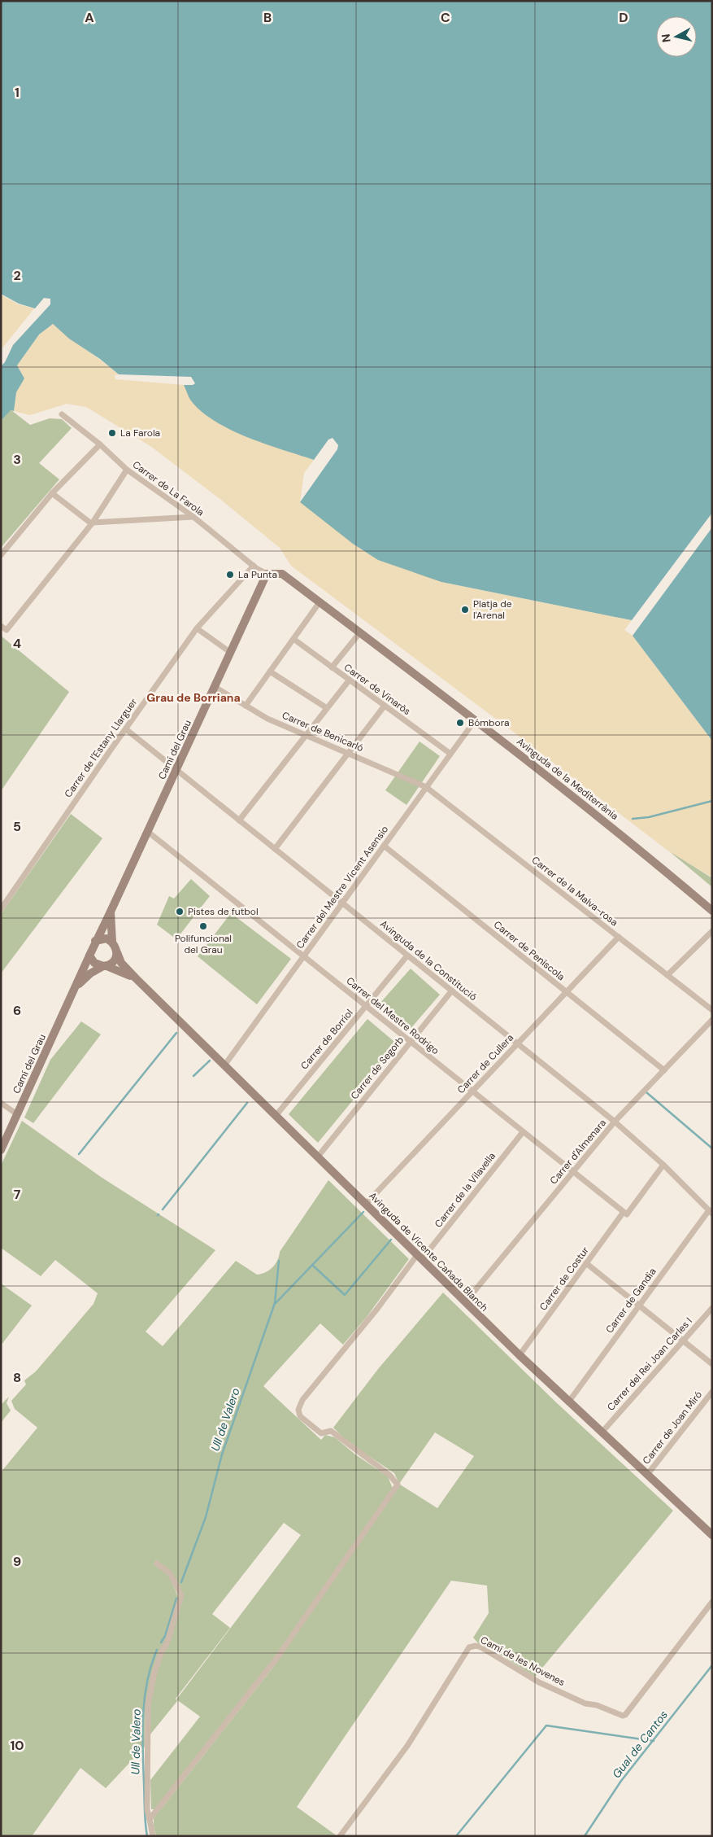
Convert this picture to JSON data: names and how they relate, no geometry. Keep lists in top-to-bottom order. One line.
{"streets":{"street":["Carrer de La Farola","Carrer de Vinaròs","Carrer de Benicarló","Carrer de l'Estany Llarguer","Camí del Grau","Avinguda de la Mediterrània","Carrer del Mestre Vicent Asensio","Carrer de la Malva-rosa","Carrer de Peníscola","Avinguda de la Constitució","Carrer del Mestre Rodrigo","Carrer de Borriol","Carrer de Cullera","Carrer de Segorb","Carrer d'Almenara","Carrer de la Vilavella","Avinguda de Vicente Cañada Blanch","Carrer de Costur","Carrer de Gandia","Carrer del Rei Joan Carles I","Carrer de Joan Miró","Camí de les Novenes"]},"crossings":[["Carrer de La Farola","Carrer de l'Estany Llarguer"],["Carrer de La Farola","Camí del Grau"],["Carrer de La Farola","Avinguda de la Mediterrània"],["Carrer de Vinaròs","Carrer del Mestre Vicent Asensio"],["Carrer de Benicarló","Camí del Grau"],["Carrer de Benicarló","Carrer del Mestre Vicent Asensio"],["Carrer de Benicarló","Carrer de la Malva-rosa"],["Carrer de l'Estany Llarguer","Avinguda de la Constitució"],["Camí del Grau","Avinguda de la Mediterrània"],["Camí del Grau","Avinguda de la Constitució"],["Camí del Grau","Carrer del Mestre Rodrigo"],["Camí del Grau","Avinguda de Vicente Cañada Blanch"],["Avinguda de la Mediterrània","Carrer del Mestre Vicent Asensio"],["Carrer del Mestre Vicent Asensio","Carrer de la Malva-rosa"],["Carrer del Mestre Vicent Asensio","Carrer de Peníscola"],["Carrer del Mestre Vicent Asensio","Avinguda de la Constitució"],["Carrer del Mestre Vicent Asensio","Carrer del Mestre Rodrigo"],["Carrer del Mestre Vicent Asensio","Avinguda de Vicente Cañada Blanch"],["Carrer de la Malva-rosa","Carrer de Cullera"],["Carrer de Peníscola","Carrer de Cullera"],["Carrer de Peníscola","Carrer d'Almenara"],["Avinguda de la Constitució","Carrer de Borriol"],["Avinguda de la Constitució","Carrer de Cullera"],["Avinguda de la Constitució","Carrer de Segorb"],["Avinguda de la Constitució","Carrer d'Almenara"],["Avinguda de la Constitució","Carrer de Costur"],["Avinguda de la Constitució","Carrer de Gandia"],["Carrer del Mestre Rodrigo","Carrer de Borriol"],["Carrer del Mestre Rodrigo","Carrer de Cullera"],["Carrer del Mestre Rodrigo","Carrer de Segorb"],["Carrer del Mestre Rodrigo","Carrer d'Almenara"],["Carrer del Mestre Rodrigo","Carrer de la Vilavella"],["Carrer del Mestre Rodrigo","Carrer de Costur"],["Carrer de Borriol","Avinguda de Vicente Cañada Blanch"],["Carrer de Cullera","Avinguda de Vicente Cañada Blanch"],["Carrer de Segorb","Avinguda de Vicente Cañada Blanch"],["Carrer d'Almenara","Avinguda de Vicente Cañada Blanch"],["Carrer de la Vilavella","Avinguda de Vicente Cañada Blanch"],["Avinguda de Vicente Cañada Blanch","Carrer de Costur"],["Avinguda de Vicente Cañada Blanch","Carrer de Gandia"],["Avinguda de Vicente Cañada Blanch","Carrer del Rei Joan Carles I"],["Avinguda de Vicente Cañada Blanch","Carrer de Joan Miró"]],"districts":["Grau de Borriana"],"water":["Ull de Valero","Gual de Cantos"],"places":["La Farola","La Punta","Platja de l'Arenal","Bómbora","Pistes de futbol","Polifuncional del Grau"],"north":"left","grid":{"columns":["A","B","C","D"],"rows":["1","2","3","4","5","6","7","8","9","10"]}}
